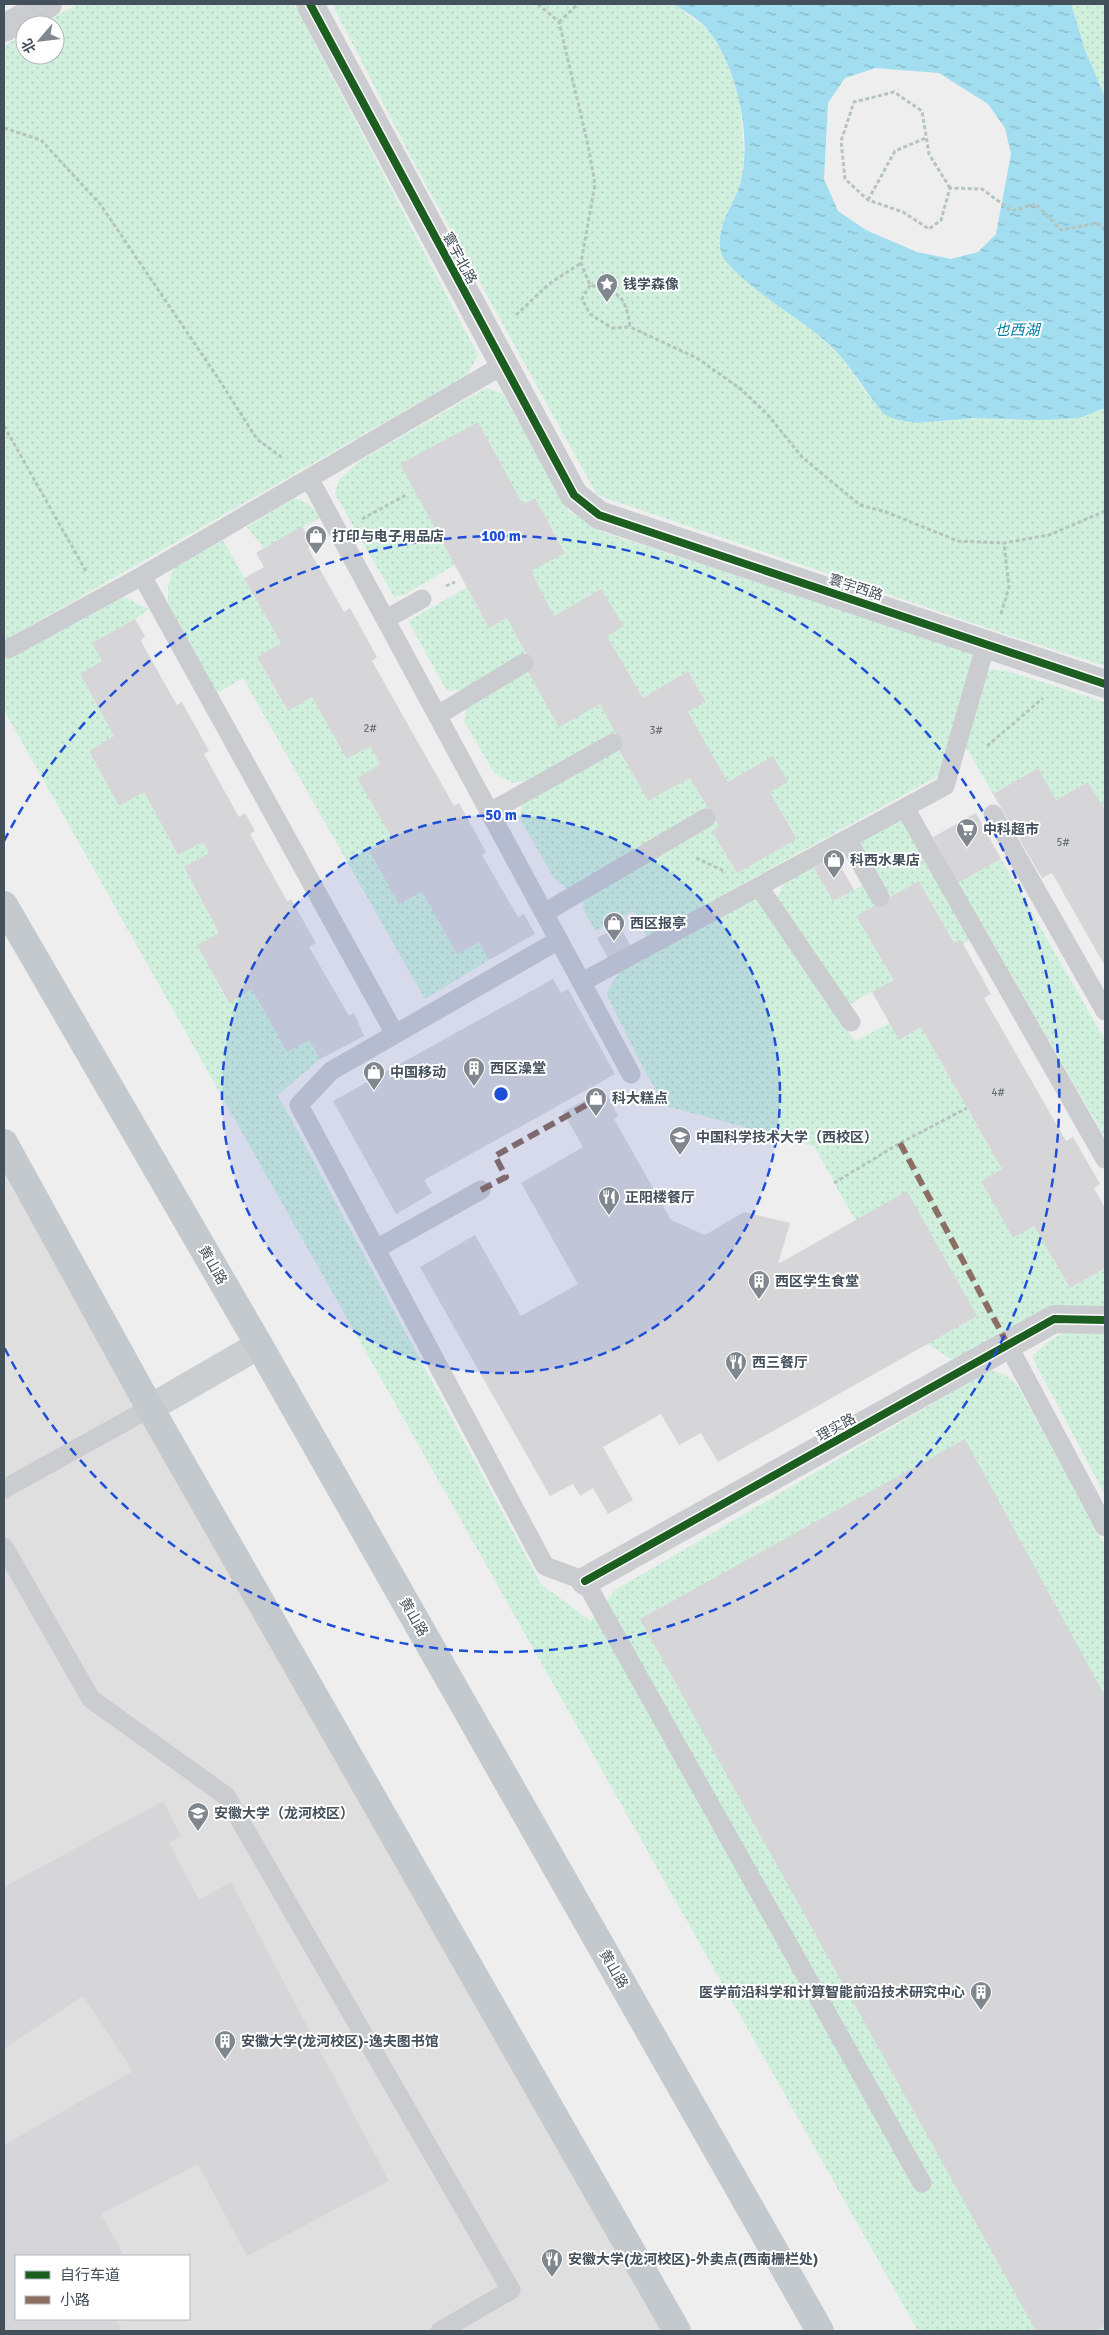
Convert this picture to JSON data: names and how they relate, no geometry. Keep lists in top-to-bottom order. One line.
{"streets":{"main road":["黄山路"],"street":["寰宇北路","寰宇西路","理实路"]},"crossings":[["寰宇北路","寰宇西路"]],"water":["也西湖"],"places":{"place":["钱学森像"],"shop":["打印与电子用品店","科西水果店","西区报亭","中国移动","科大糕点"],"supermarket":["中科超市"],"building":["西区澡堂","西区学生食堂","医学前沿科学和计算智能前沿技术研究中心","安徽大学(龙河校区)-逸夫图书馆"],"school or university":["中国科学技术大学（西校区）","安徽大学（龙河校区）"],"restaurant":["正阳楼餐厅","西三餐厅","安徽大学(龙河校区)-外卖点(西南栅栏处)"]},"house_numbers":["2#","3#","5#","4#"],"legend":["自行车道","小路"],"north":"bottom left","rings":["100 m","50 m"]}
